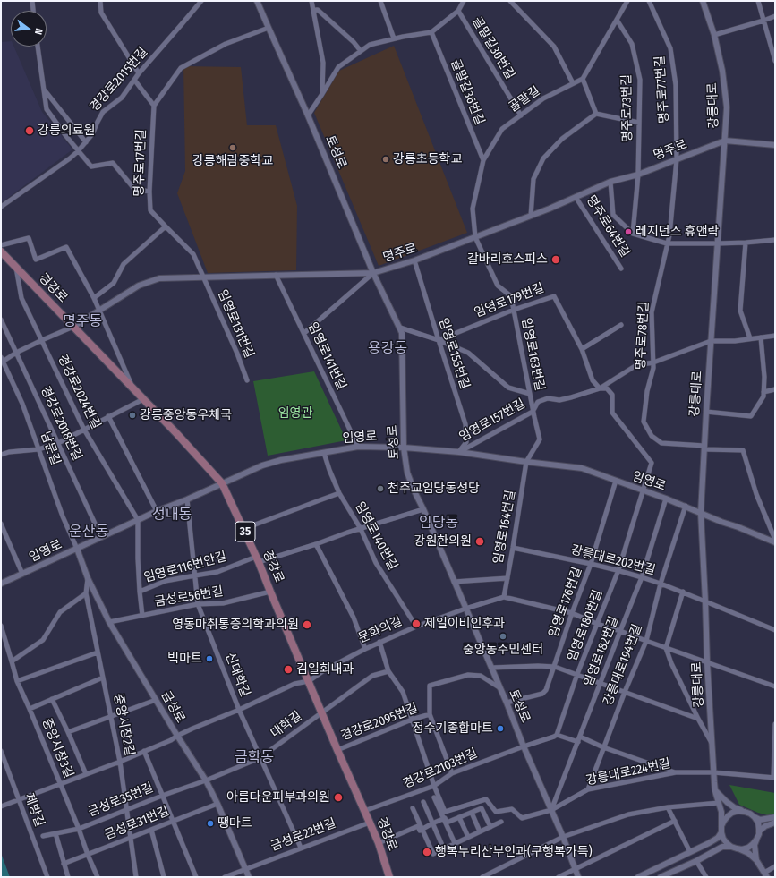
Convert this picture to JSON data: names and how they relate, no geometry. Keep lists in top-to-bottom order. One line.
{"streets":{"main road":["경강로","35"],"street":["골말길30번길","경강로2015번길","명주로77번길","골말길36번길","골말길","강릉대로","명주로73번길","명주로","토성로","명주로17번길","명주로64번길","임영로179번길","임영로131번길","명주로78번길","임영로155번길","임영로163번길","임영로141번길","경강로2024번길","임영로157번길","경강로2018번길","임영로","남문길","임영로164번길","임영로140번길","강릉대로202번길","임영로116번안길","금성로56번길","임영로176번길","임영로180번길","문화의길","임영로182번길","강릉대로194번길","신대학길","금성로","경강로2095번길","중앙시장2길","대학길","중앙시장3길","경강로2103번길","강릉대로224번길","금성로35번길","제방길","금성로31번길","금성로22번길"]},"crossings":[["골말길30번길","골말길"],["명주로77번길","명주로"],["명주로77번길","명주로78번길"],["골말길36번길","골말길"],["골말길","명주로"],["골말길","임영로163번길"],["강릉대로","명주로"],["강릉대로","명주로78번길"],["강릉대로","임영로157번길"],["강릉대로","임영로"],["강릉대로","강릉대로202번길"],["강릉대로","강릉대로224번길"],["명주로73번길","명주로"],["명주로","토성로"],["명주로","명주로17번길"],["명주로","명주로64번길"],["명주로","경강로"],["명주로","임영로131번길"],["명주로","명주로78번길"],["명주로","임영로155번길"],["명주로","임영로163번길"],["명주로","임영로141번길"],["토성로","임영로"],["토성로","임영로116번안길"],["토성로","임영로176번길"],["토성로","문화의길"],["토성로","임영로182번길"],["토성로","경강로2103번길"],["토성로","강릉대로224번길"],["명주로17번길","임영로131번길"],["경강로","경강로2024번길"],["경강로","임영로"],["경강로","임영로116번안길"],["경강로","금성로56번길"],["경강로","문화의길"],["경강로","경강로2095번길"],["경강로","대학길"],["경강로","경강로2103번길"],["경강로","금성로22번길"],["임영로179번길","임영로155번길"],["임영로179번길","임영로163번길"],["임영로179번길","임영로157번길"],["임영로179번길","임영로"],["임영로179번길","임영로180번길"],["명주로78번길","임영로157번길"],["명주로78번길","임영로"],["임영로155번길","임영로157번길"],["임영로155번길","임영로"],["임영로163번길","임영로157번길"],["임영로163번길","임영로"],["임영로163번길","임영로164번길"],["임영로141번길","임영로"],["경강로2024번길","임영로"],["임영로157번길","임영로"],["경강로2018번길","임영로"],["임영로","남문길"],["임영로","임영로164번길"],["임영로","임영로140번길"],["임영로","임영로176번길"],["임영로","임영로180번길"],["임영로","임영로182번길"],["임영로","강릉대로194번길"],["임영로","신대학길"],["임영로","금성로"],["남문길","금성로"],["임영로164번길","강릉대로202번길"],["임영로164번길","문화의길"],["임영로140번길","임영로116번안길"],["임영로140번길","문화의길"],["강릉대로202번길","임영로176번길"],["강릉대로202번길","임영로180번길"],["강릉대로202번길","임영로182번길"],["강릉대로202번길","강릉대로194번길"],["임영로116번안길","신대학길"],["금성로56번길","신대학길"],["금성로56번길","금성로"],["임영로182번길","강릉대로224번길"],["강릉대로194번길","강릉대로224번길"],["신대학길","대학길"],["신대학길","금성로22번길"],["금성로","중앙시장2길"],["금성로","대학길"],["금성로","금성로35번길"],["금성로","금성로31번길"],["금성로","금성로22번길"],["경강로2095번길","경강로2103번길"],["중앙시장2길","금성로35번길"],["중앙시장2길","금성로31번길"],["대학길","금성로35번길"],["중앙시장3길","금성로35번길"],["중앙시장3길","금성로31번길"],["경강로2103번길","강릉대로224번길"]],"districts":["명주동","용강동","성내동","임당동","운산동","금학동"],"parks":["임영관"],"places":["강릉의료원","강릉해람중학교","강릉초등학교","레지던스 휴앤락","갈바리호스피스","강릉중앙동우체국","천주교임당동성당","강원한의원","제일이비인후과","영동마취통증의학과의원","중앙동주민센터","빅마트","김일회내과","정수기종합마트","아름다운피부과의원","땡마트","행복누리산부인과(구행복가득)"],"north":"right"}
